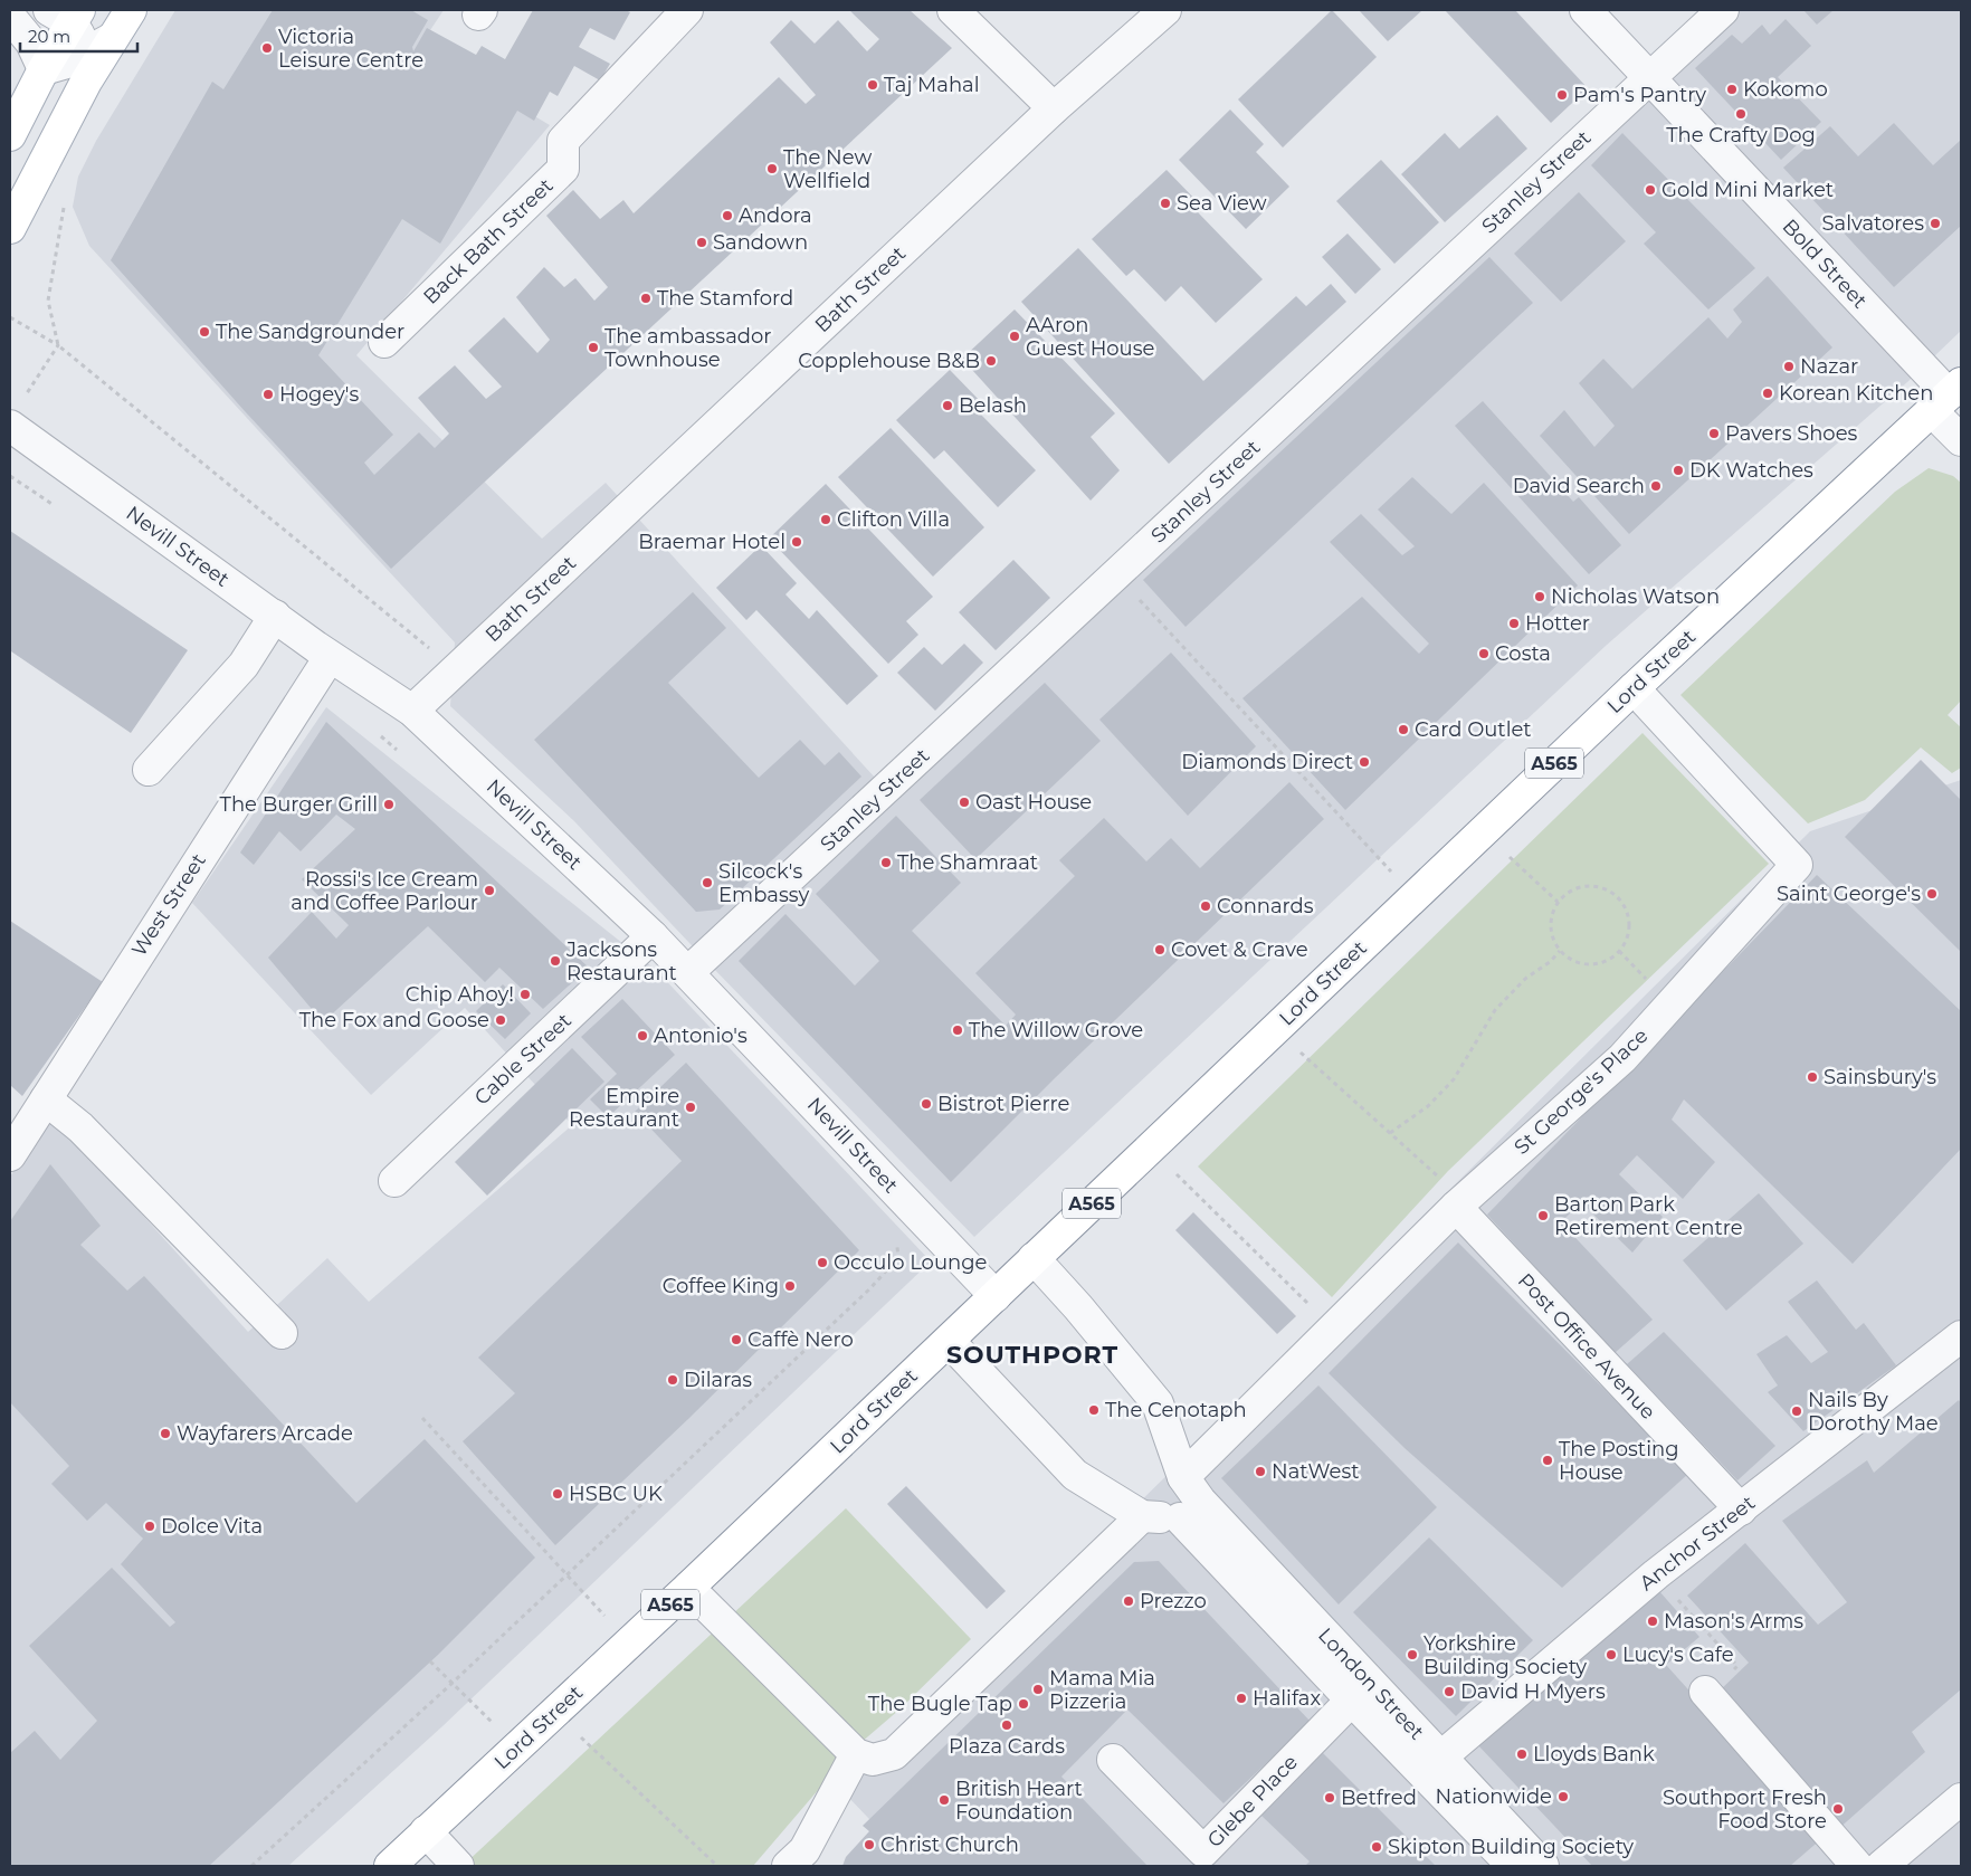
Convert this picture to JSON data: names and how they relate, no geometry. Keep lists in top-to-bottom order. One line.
{"streets":{"main road":["Lord Street","A565"],"street":["Stanley Street","Back Bath Street","Bold Street","Bath Street","Nevill Street","West Street","Cable Street","St George's Place","Post Office Avenue","Anchor Street","London Street","Glebe Place"]},"crossings":[["Stanley Street","Bold Street"],["Stanley Street","Nevill Street"],["Bold Street","Lord Street"],["Bath Street","Nevill Street"],["Nevill Street","Lord Street"],["Nevill Street","West Street"],["Nevill Street","Cable Street"],["Lord Street","St George's Place"],["St George's Place","Post Office Avenue"],["St George's Place","London Street"],["Post Office Avenue","Anchor Street"],["Anchor Street","London Street"],["London Street","Glebe Place"]],"districts":["SOUTHPORT"],"places":["Victoria Leisure Centre","Taj Mahal","Kokomo","Pam's Pantry","The Crafty Dog","The New Wellfield","Gold Mini Market","Sea View","Andora","Salvatores","Sandown","The Stamford","The Sandgrounder","AAron Guest House","The ambassador Townhouse","Copplehouse B&B","Nazar","Korean Kitchen","Hogey's","Belash","Pavers Shoes","DK Watches","David Search","Clifton Villa","Braemar Hotel","Nicholas Watson","Hotter","Costa","Card Outlet","Diamonds Direct","Oast House","The Burger Grill","The Shamraat","Silcock's Embassy","Rossi's Ice Cream and Coffee Parlour","Saint George's","Connards","Covet & Crave","Jacksons Restaurant","Chip Ahoy!","The Fox and Goose","The Willow Grove","Antonio's","Sainsbury's","Bistrot Pierre","Empire Restaurant","Barton Park Retirement Centre","Occulo Lounge","Coffee King","Caffè Nero","Dilaras","The Cenotaph","Nails By Dorothy Mae","Wayfarers Arcade","The Posting House","NatWest","HSBC UK","Dolce Vita","Prezzo","Mason's Arms","Yorkshire Building Society","Lucy's Cafe","Mama Mia Pizzeria","David H Myers","Halifax","The Bugle Tap","Plaza Cards","Lloyds Bank","Nationwide","Betfred","British Heart Foundation","Southport Fresh Food Store","Christ Church","Skipton Building Society"],"scale_bar":"20 m"}
